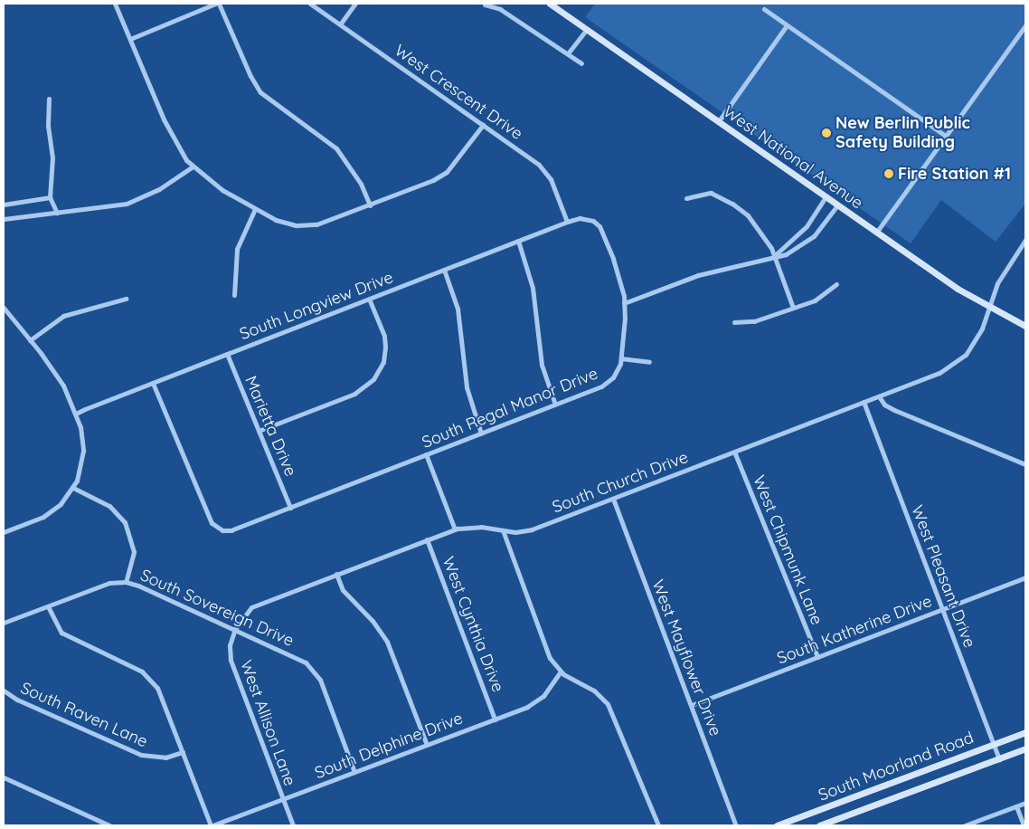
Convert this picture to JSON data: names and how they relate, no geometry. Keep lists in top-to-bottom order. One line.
{"streets":{"main road":["West National Avenue","South Moorland Road"],"street":["West Crescent Drive","South Longview Drive","South Regal Manor Drive","Marietta Drive","South Church Drive","West Chipmunk Lane","West Pleasant Drive","South Sovereign Drive","West Cynthia Drive","South Katherine Drive","West Mayflower Drive","South Raven Lane","West Allison Lane","South Delphine Drive"]},"crossings":[["West Crescent Drive","South Longview Drive"],["West National Avenue","South Church Drive"],["South Longview Drive","South Regal Manor Drive"],["South Longview Drive","Marietta Drive"],["South Regal Manor Drive","Marietta Drive"],["South Church Drive","West Chipmunk Lane"],["South Church Drive","West Pleasant Drive"],["South Church Drive","South Sovereign Drive"],["South Church Drive","West Cynthia Drive"],["South Church Drive","West Mayflower Drive"],["South Church Drive","West Allison Lane"],["West Chipmunk Lane","South Katherine Drive"],["West Pleasant Drive","South Katherine Drive"],["West Pleasant Drive","South Moorland Road"],["South Sovereign Drive","West Allison Lane"],["South Sovereign Drive","South Delphine Drive"],["West Cynthia Drive","South Delphine Drive"],["South Katherine Drive","West Mayflower Drive"],["West Allison Lane","South Delphine Drive"]],"places":["New Berlin Public Safety Building","Fire Station #1"]}
